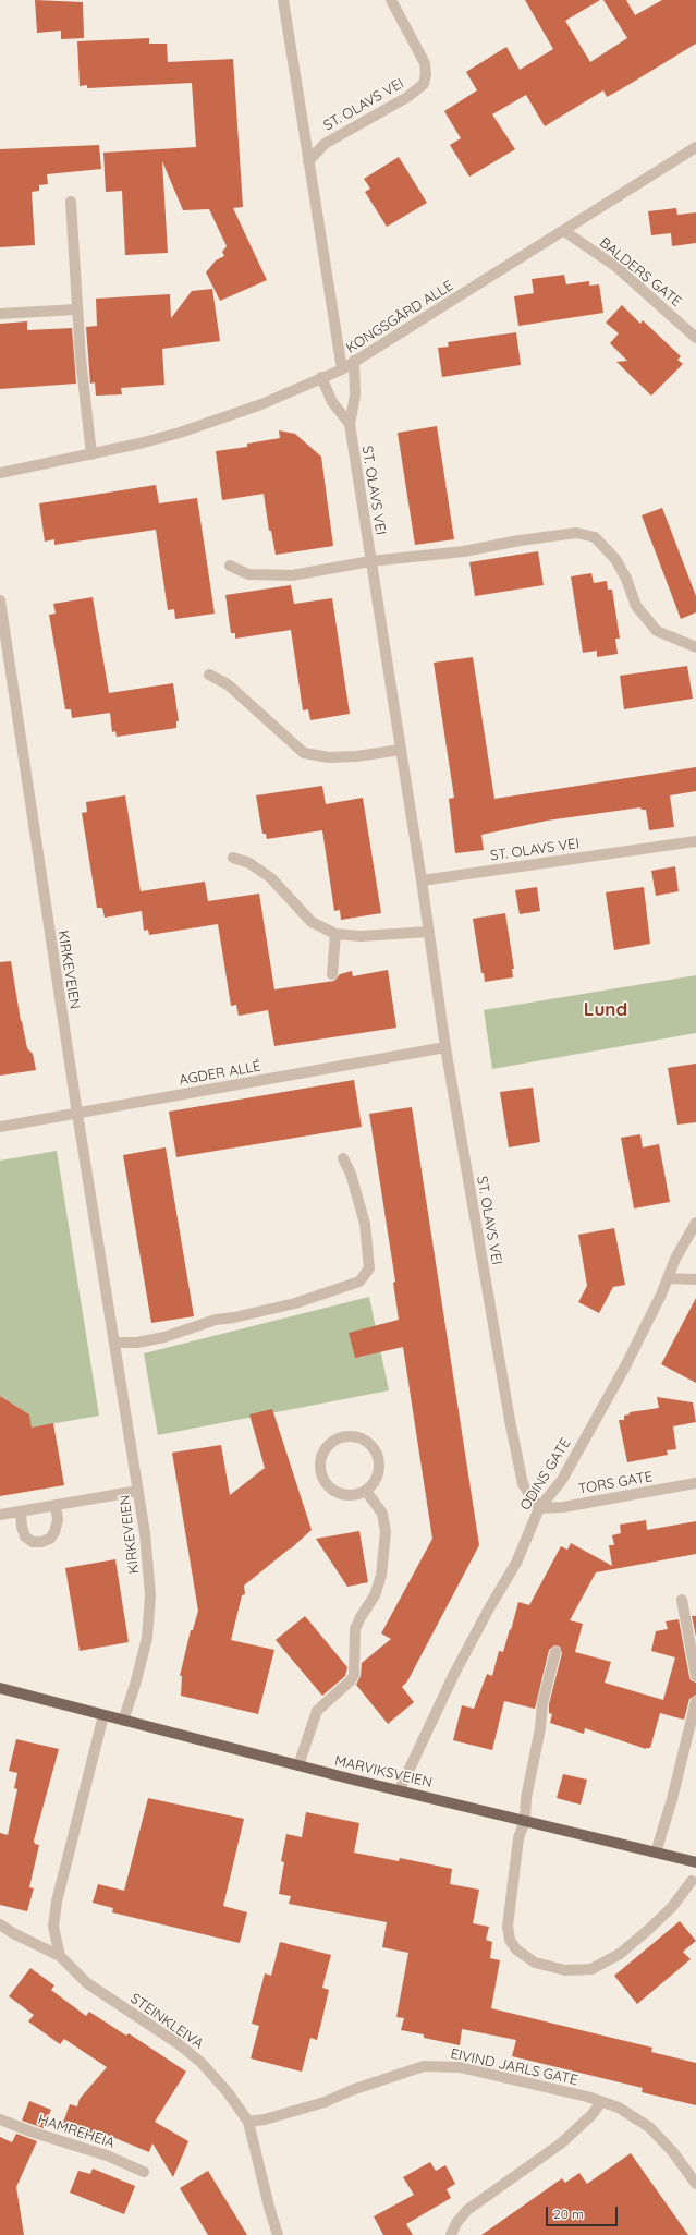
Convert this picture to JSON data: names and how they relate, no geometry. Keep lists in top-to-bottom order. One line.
{"streets":{"main road":["MARVIKSVEIEN"],"street":["ST. OLAVS VEI","BALDERS GATE","KONGSGÅRD ALLE","KIRKEVEIEN","AGDER ALLÉ","ODINS GATE","TORS GATE","STEINKLEIVA","EIVIND JARLS GATE","HAMREHEIA"]},"crossings":[["ST. OLAVS VEI","KONGSGÅRD ALLE"],["ST. OLAVS VEI","AGDER ALLÉ"],["ST. OLAVS VEI","ODINS GATE"],["ST. OLAVS VEI","TORS GATE"],["BALDERS GATE","KONGSGÅRD ALLE"],["KIRKEVEIEN","AGDER ALLÉ"],["KIRKEVEIEN","MARVIKSVEIEN"],["ODINS GATE","TORS GATE"],["ODINS GATE","MARVIKSVEIEN"],["STEINKLEIVA","EIVIND JARLS GATE"]],"districts":["Lund"],"scale_bar":"20 m"}
